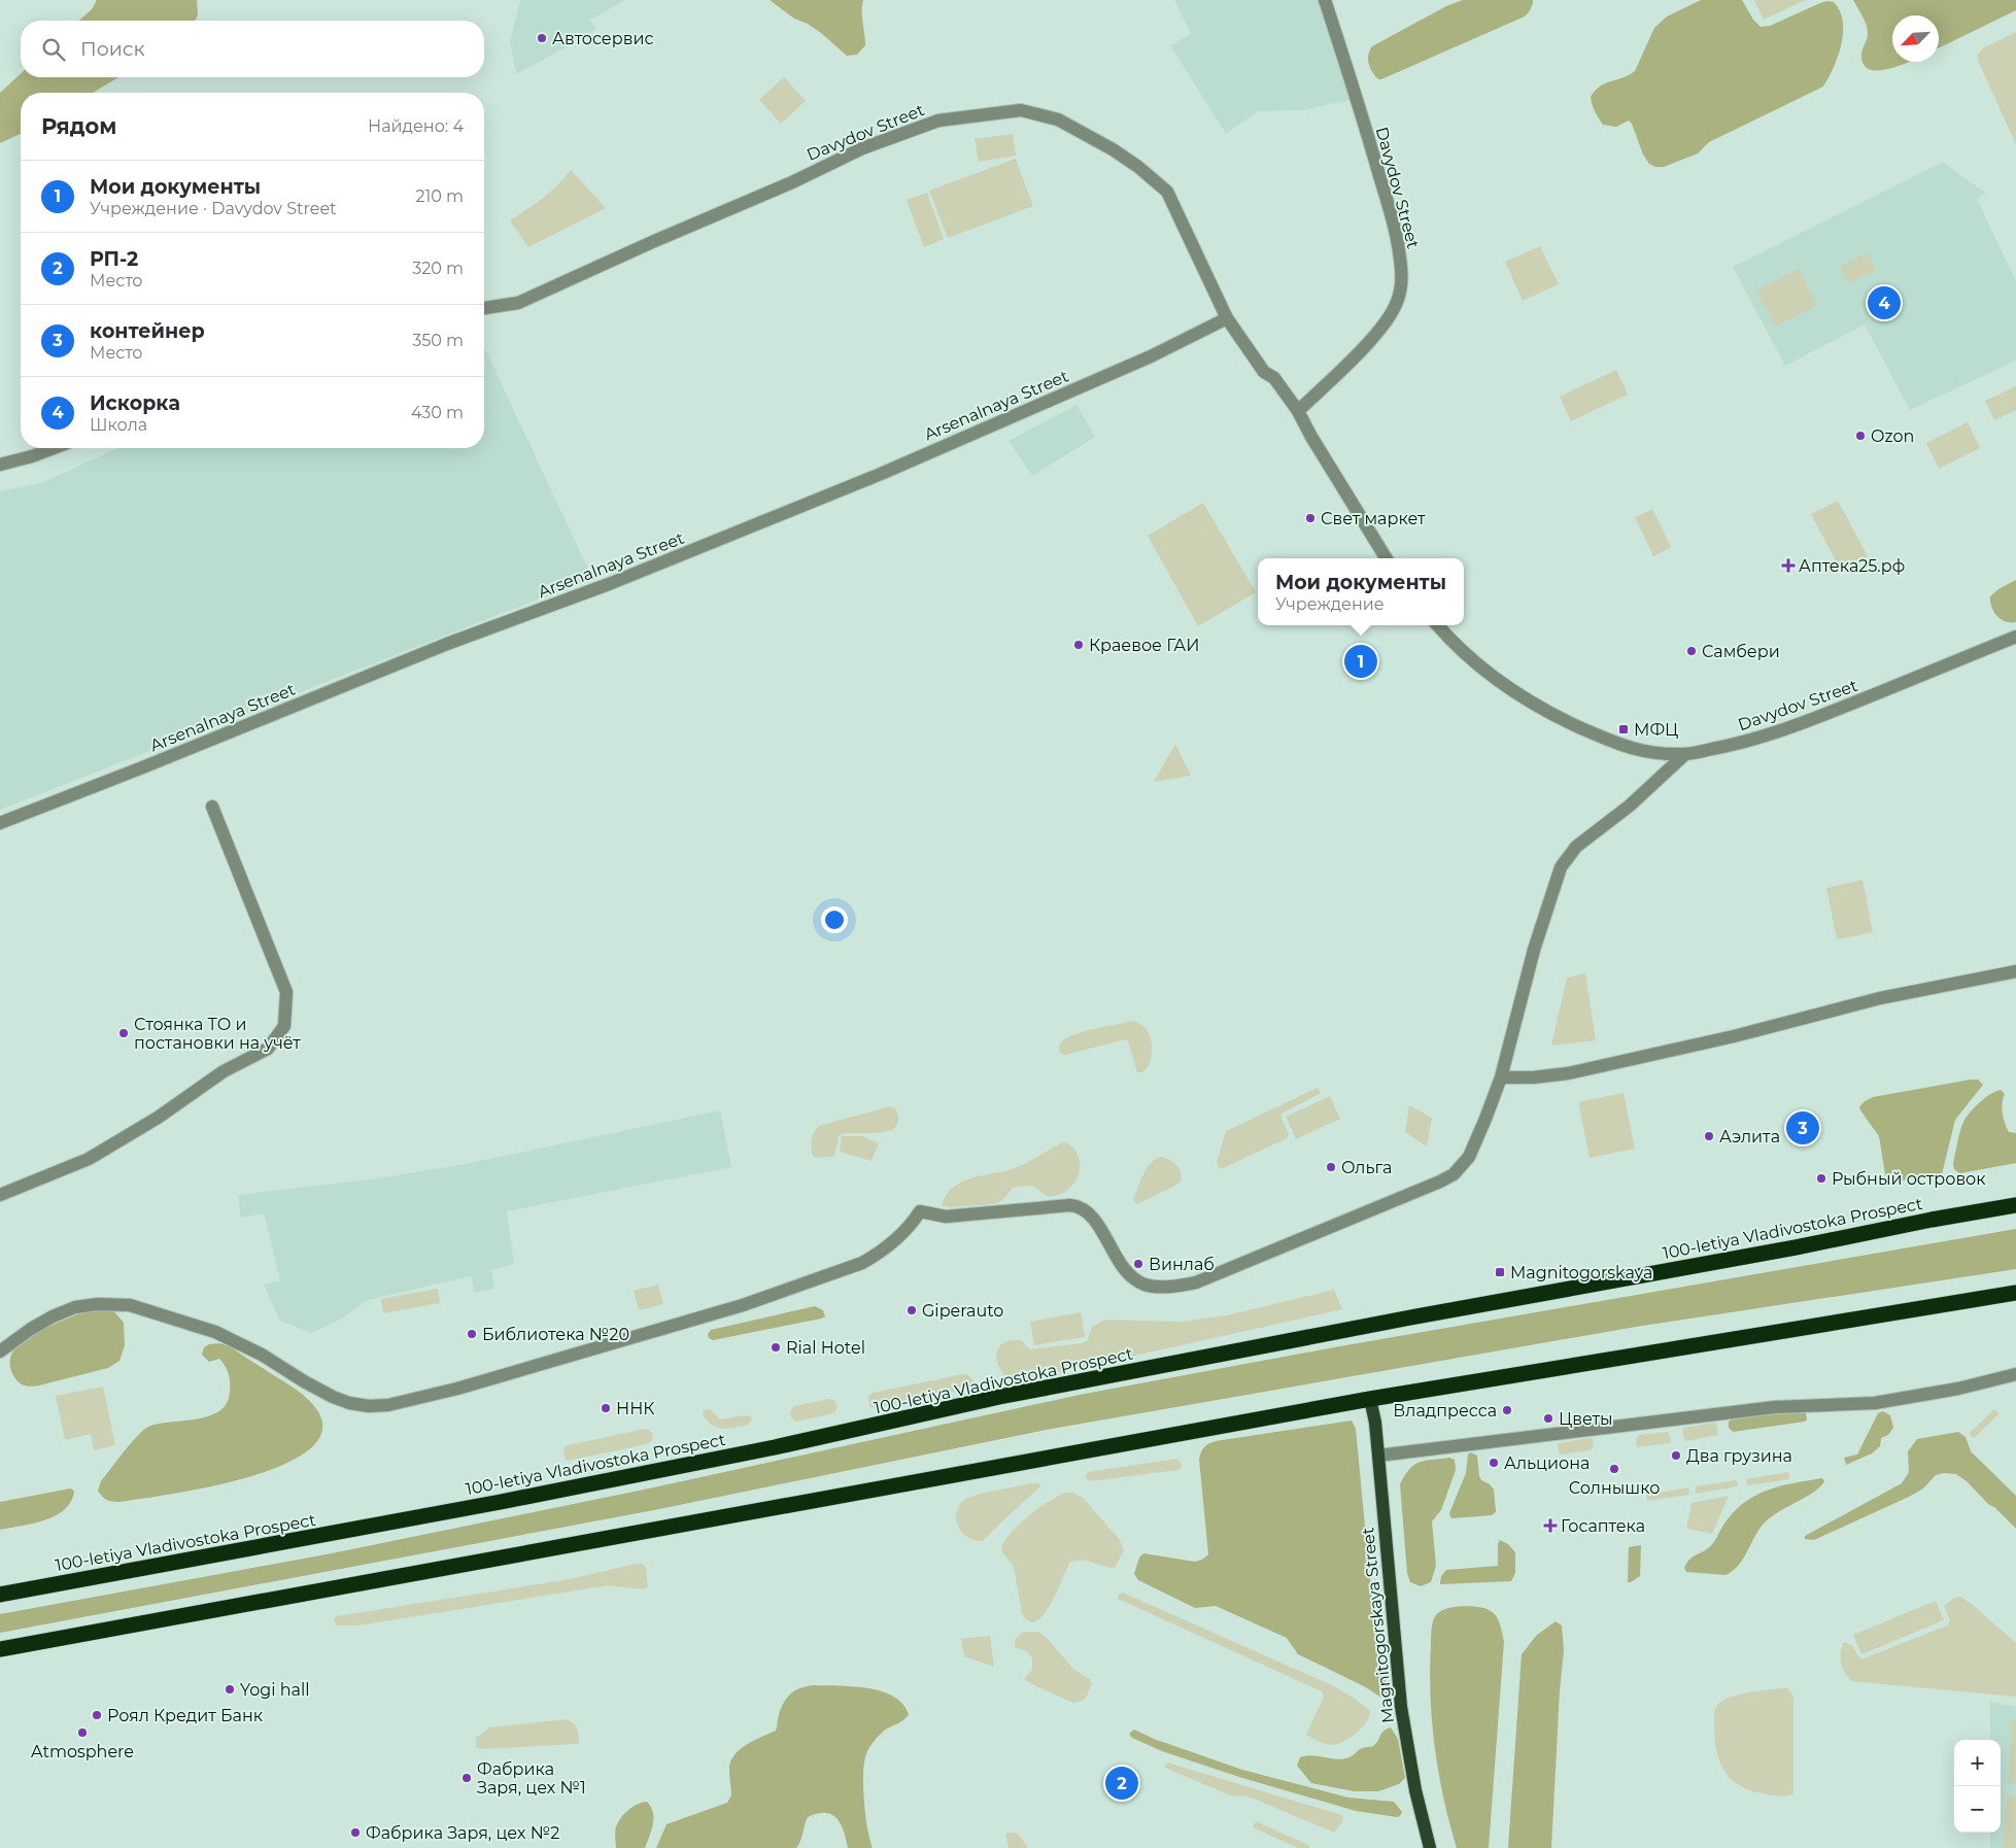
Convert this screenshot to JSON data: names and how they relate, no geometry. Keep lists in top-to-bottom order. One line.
{"streets":{"highway":["100-letiya Vladivostoka Prospect"],"main road":["Magnitogorskaya Street"],"street":["Davydov Street","Arsenalnaya Street"]},"crossings":[["Davydov Street","Arsenalnaya Street"]],"places":{"other":["Автосервис","Ozon","Свет маркет","Краевое ГАИ","Самбери","Стоянка ТО и постановки на учёт","Аэлита","Ольга","Рыбный островок","Винлаб","Giperauto","Библиотека №20","Rial Hotel","ННК","Владпресса","Цветы","Два грузина","Альциона","Солнышко","Yogi hall","Роял Кредит Банк","Atmosphere","Фабрика Заря, цех №1","Фабрика Заря, цех №2"],"health":["Аптека25.рф","Госаптека"],"transit":["МФЦ","Magnitogorskaya"]},"north":"bottom left","page":{"search":"Поиск","heading":["Рядом","Найдено: 4"],"list":[{"mark":"1","name":"Мои документы","note":"Учреждение · Davydov Street","value":"210 m"},{"mark":"2","name":"РП-2","note":"Место","value":"320 m"},{"mark":"3","name":"контейнер","note":"Место","value":"350 m"},{"mark":"4","name":"Искорка","note":"Школа","value":"430 m"}],"pins":["4","1","3","2"],"popup":["Мои документы","Учреждение"],"map_buttons":["+","−"]}}
